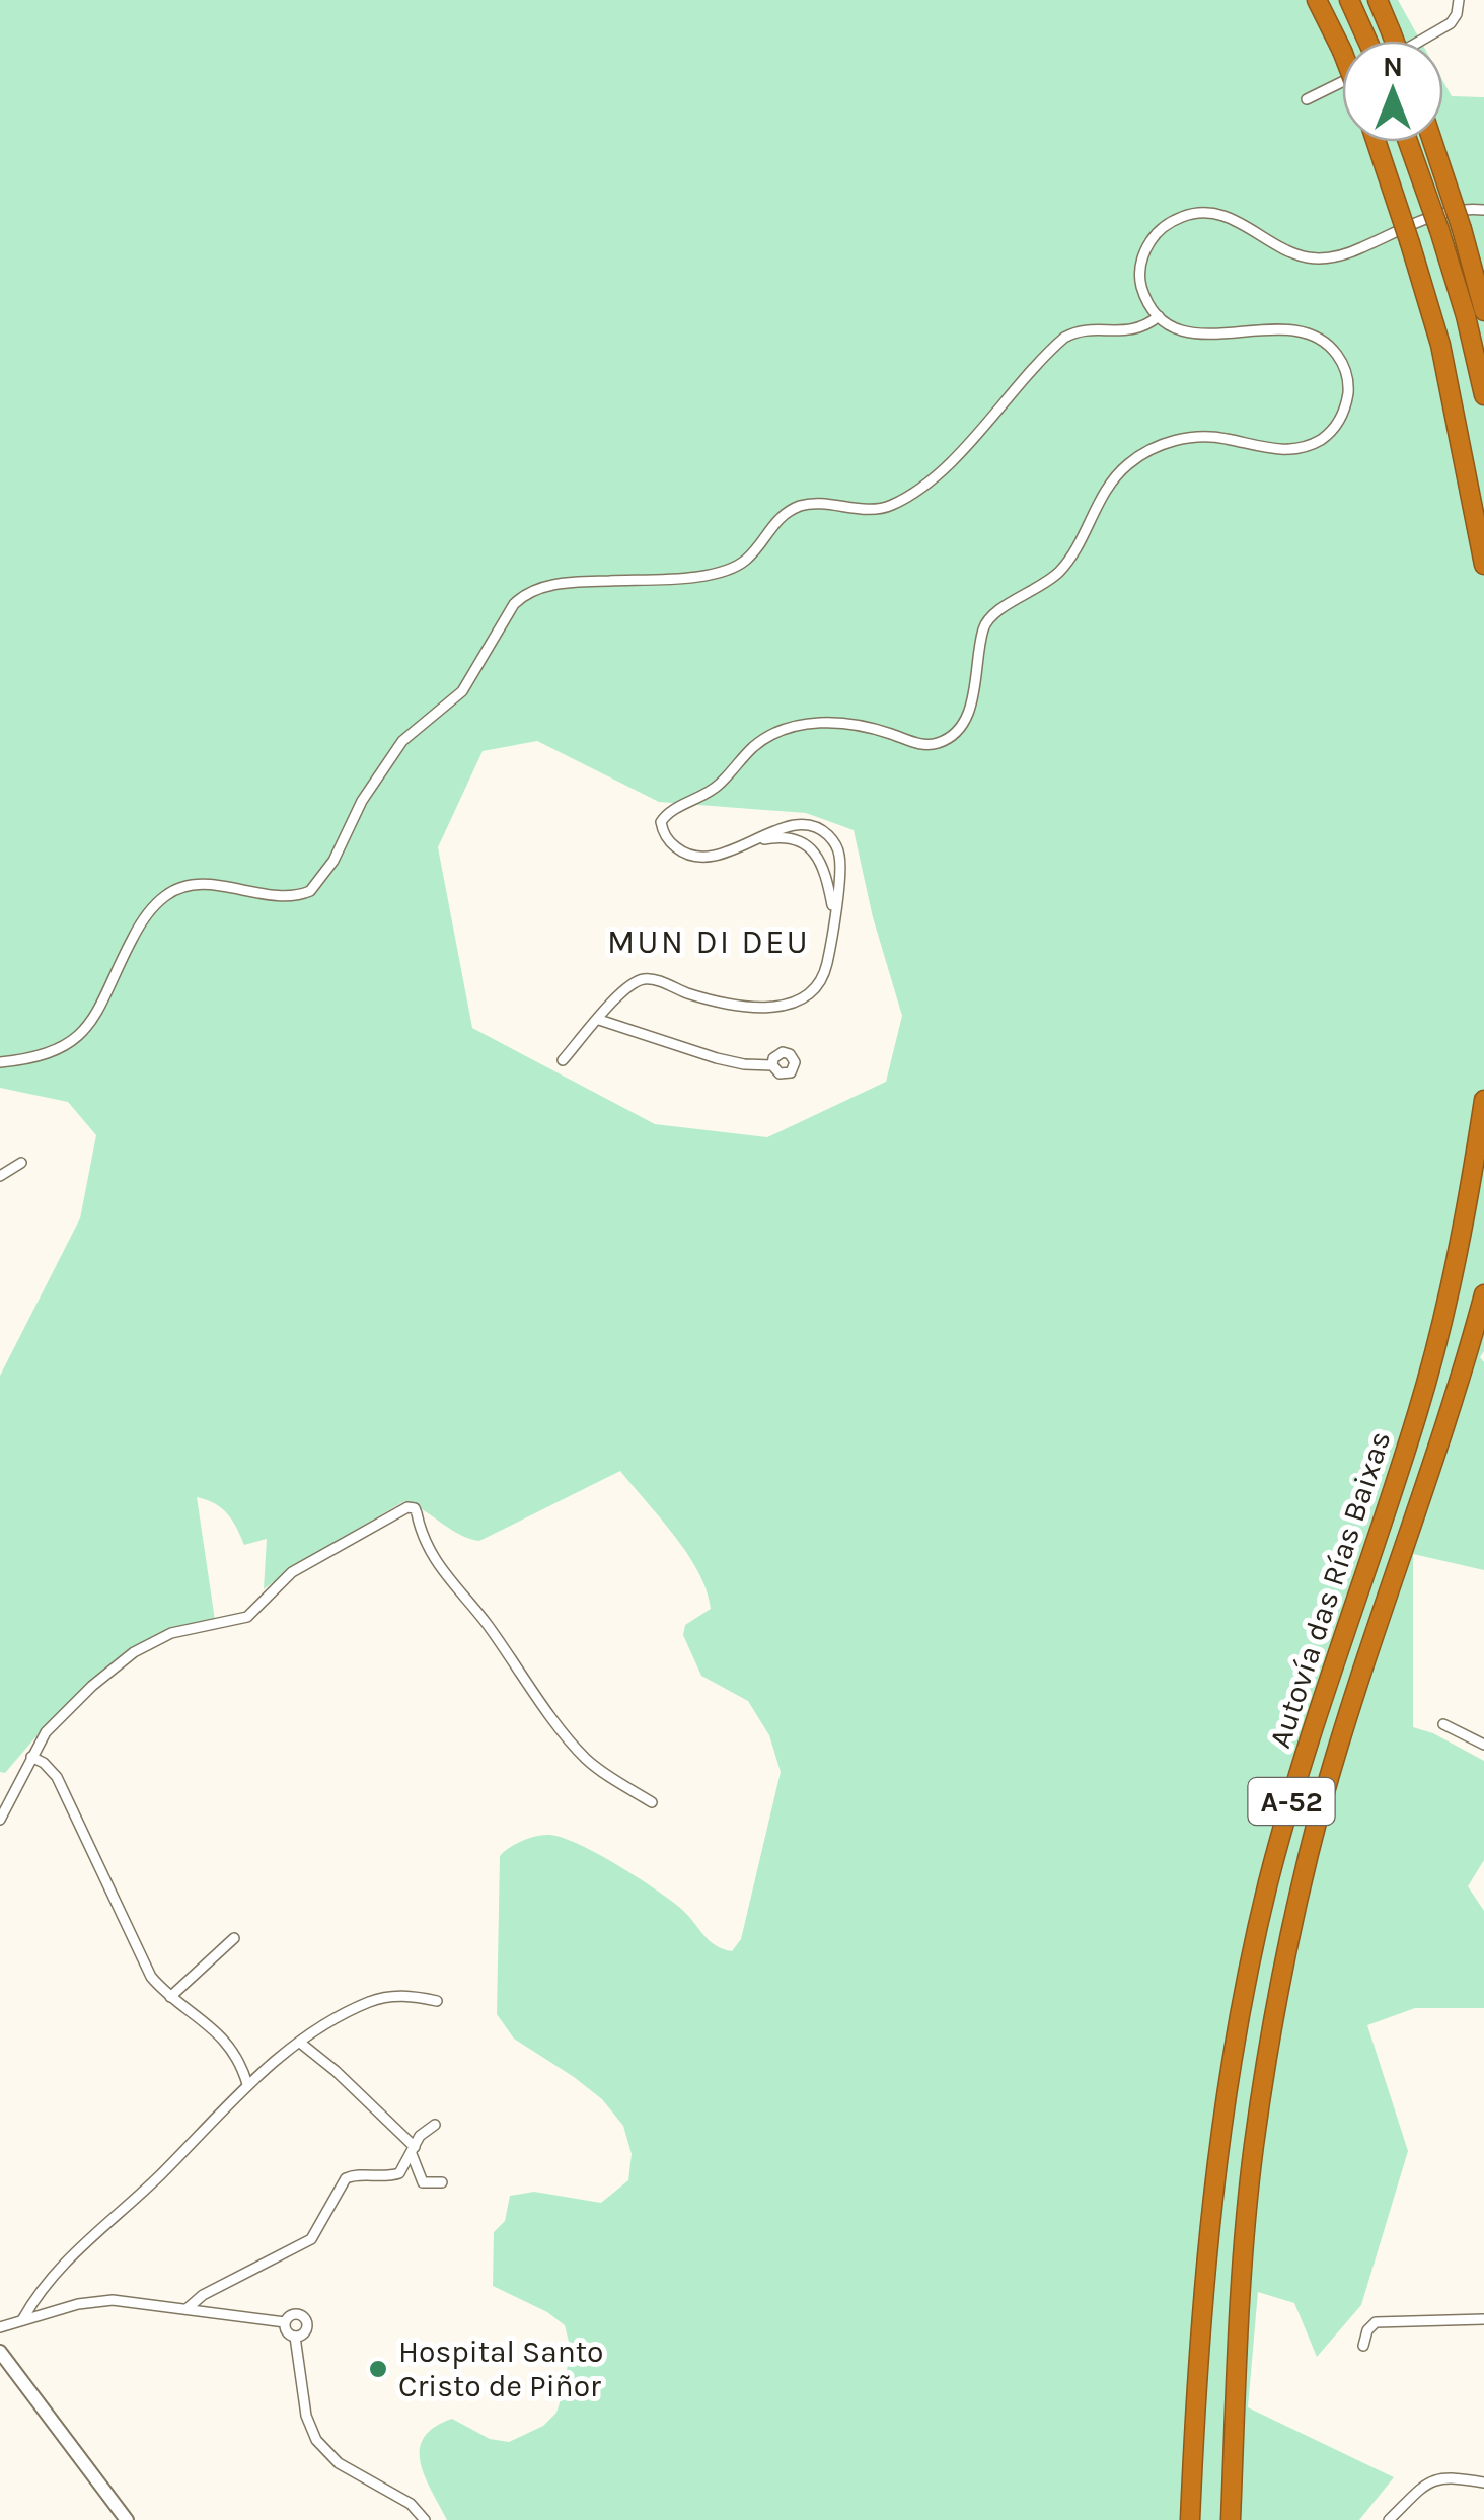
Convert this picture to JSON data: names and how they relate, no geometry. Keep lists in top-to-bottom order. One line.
{"streets":{"highway":["Autovía das Rías Baixas","A-52"]},"districts":["MUN DI DEU"],"places":["Hospital Santo Cristo de Piñor"],"north":"top"}
